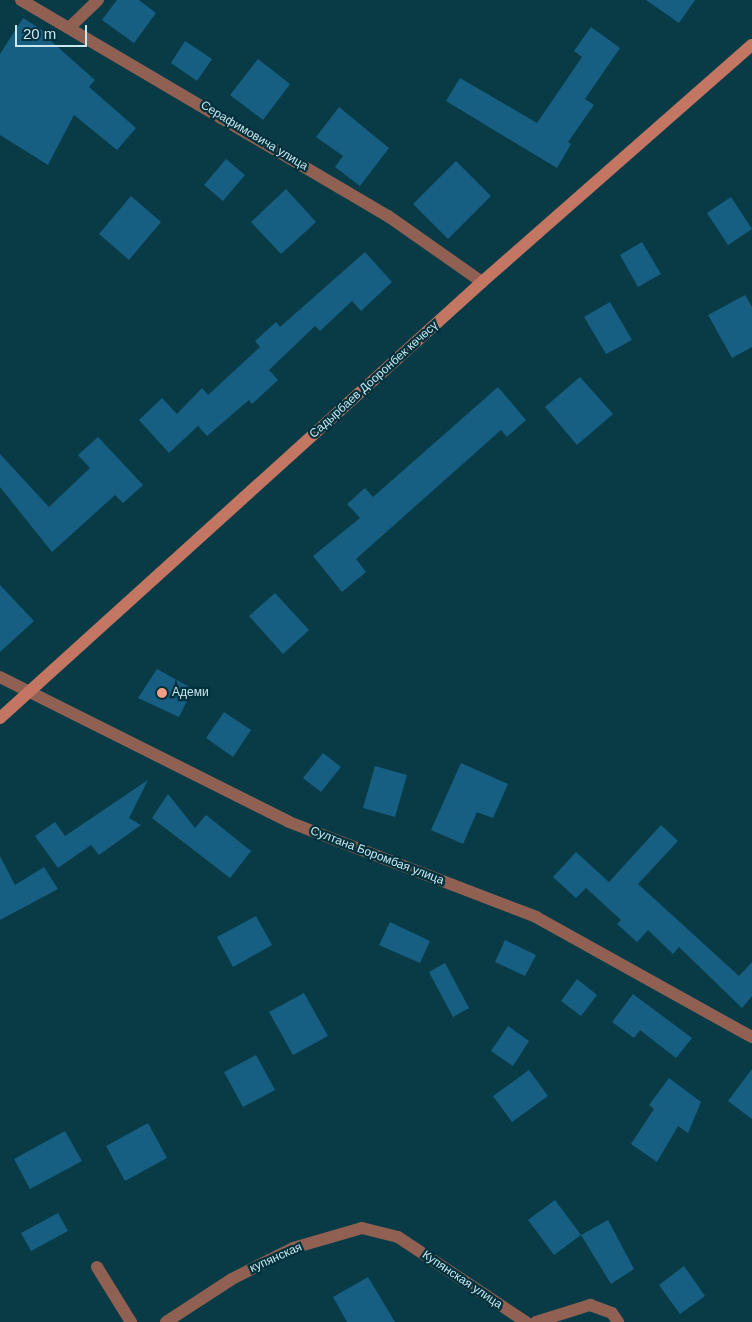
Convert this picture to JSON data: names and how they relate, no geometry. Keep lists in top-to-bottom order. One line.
{"streets":{"main road":["Садырбаев Дооронбек көчөсү"],"street":["Серафимовича улица","Султана Боромбая улица","купянская","Купянская улица"]},"crossings":[["Серафимовича улица","Садырбаев Дооронбек көчөсү"],["Садырбаев Дооронбек көчөсү","Султана Боромбая улица"],["купянская","Купянская улица"]],"places":["Адеми"],"scale_bar":"20 m"}
